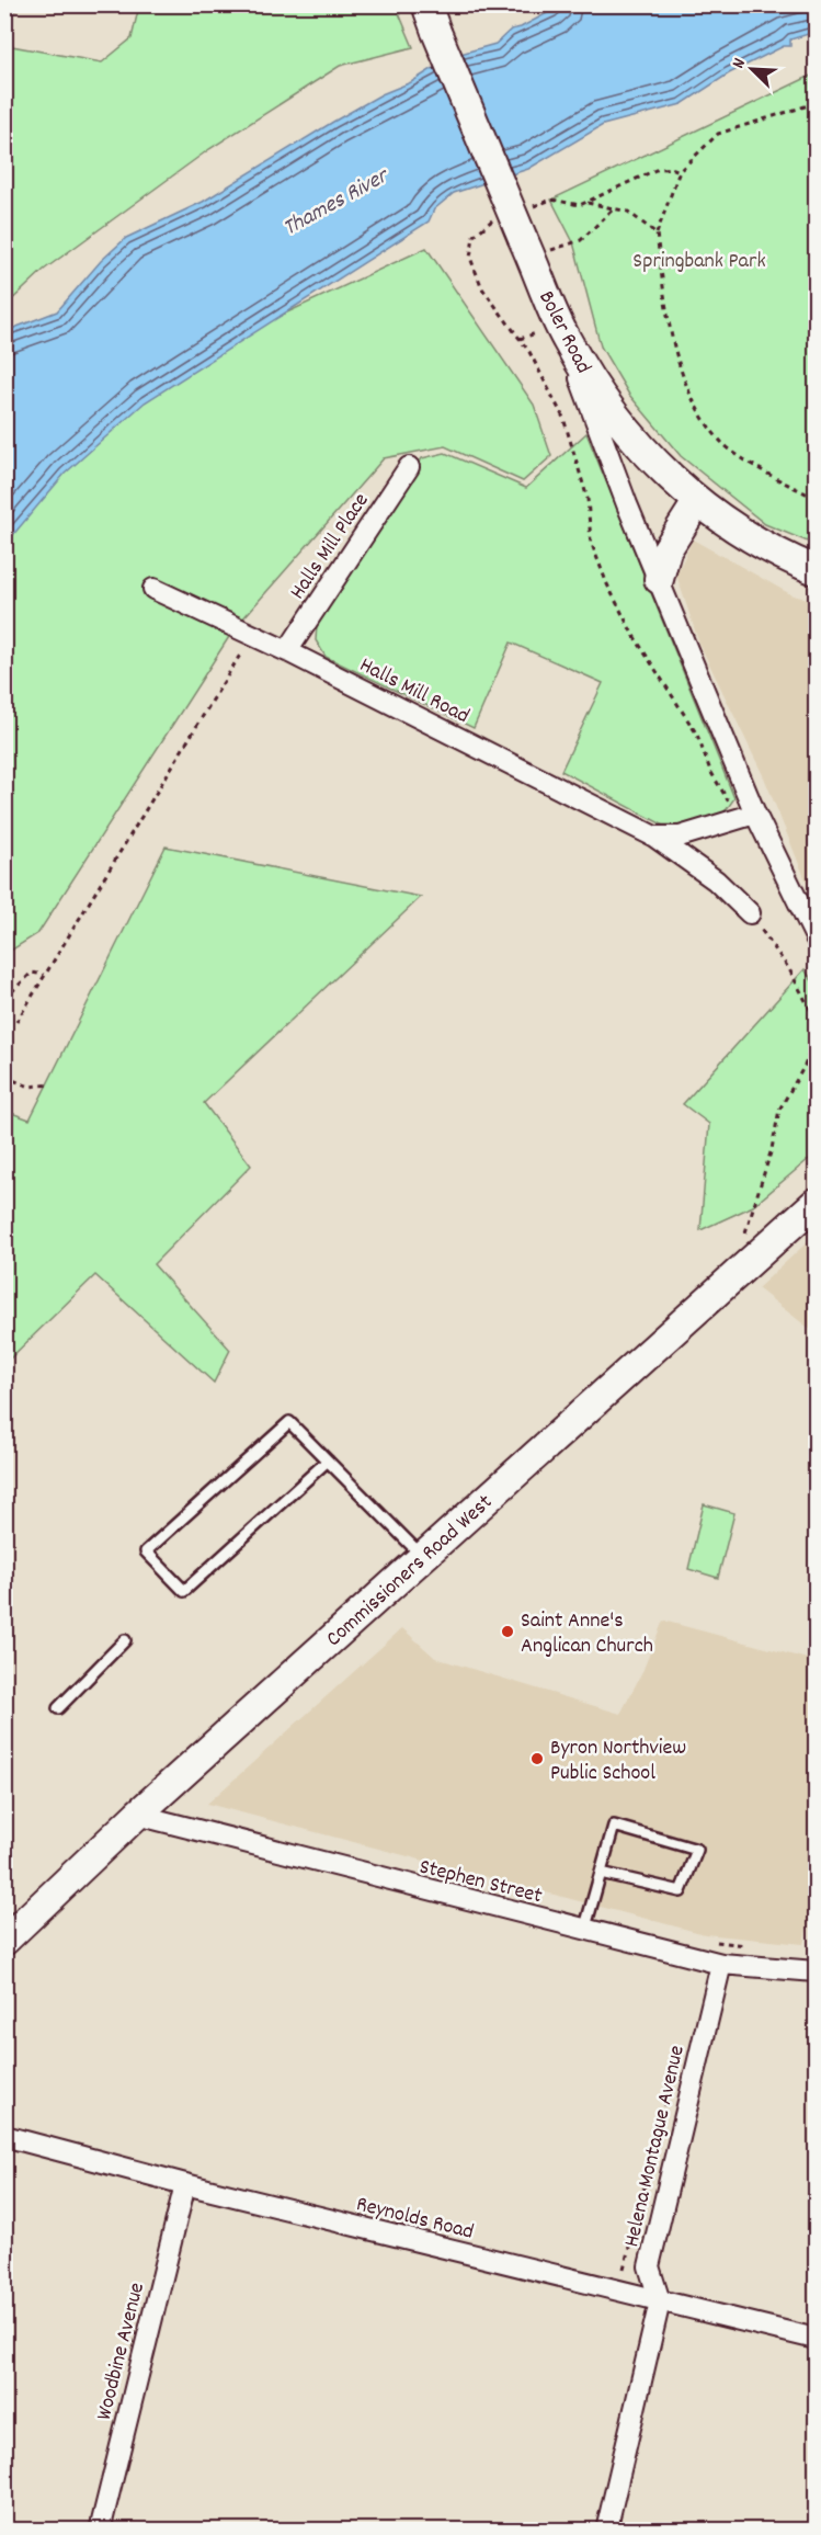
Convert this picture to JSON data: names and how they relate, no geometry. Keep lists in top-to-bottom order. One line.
{"streets":{"main road":["Boler Road","Commissioners Road West"],"street":["Halls Mill Place","Halls Mill Road","Stephen Street","Helena Montague Avenue","Reynolds Road","Woodbine Avenue"]},"crossings":[["Halls Mill Place","Halls Mill Road"],["Commissioners Road West","Stephen Street"],["Stephen Street","Helena Montague Avenue"],["Helena Montague Avenue","Reynolds Road"],["Reynolds Road","Woodbine Avenue"]],"water":["Thames River"],"parks":["Springbank Park"],"places":["Saint Anne's Anglican Church","Byron Northview Public School"],"north":"top left"}
